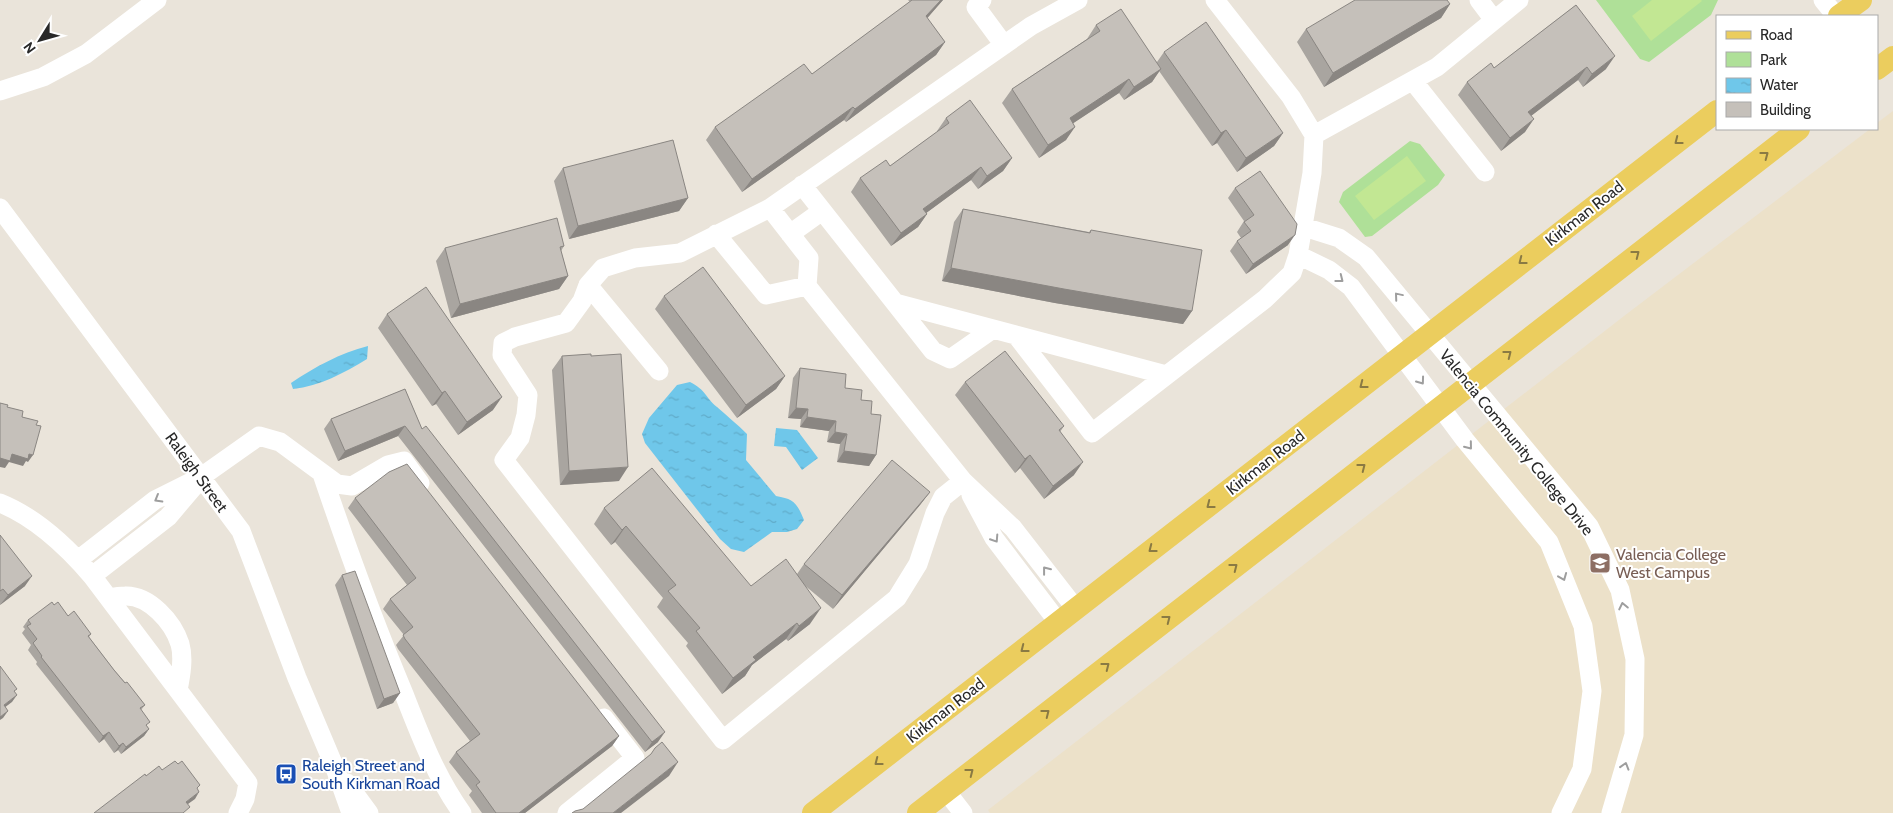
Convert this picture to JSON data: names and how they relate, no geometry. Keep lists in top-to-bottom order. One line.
{"streets":{"main road":["Kirkman Road"],"street":["Valencia Community College Drive","Raleigh Street"]},"crossings":[["Kirkman Road","Valencia Community College Drive"]],"places":{"school or university":["Valencia College West Campus"],"bus stop":["Raleigh Street and South Kirkman Road"]},"legend":["Road","Park","Water","Building"],"north":"bottom left"}
